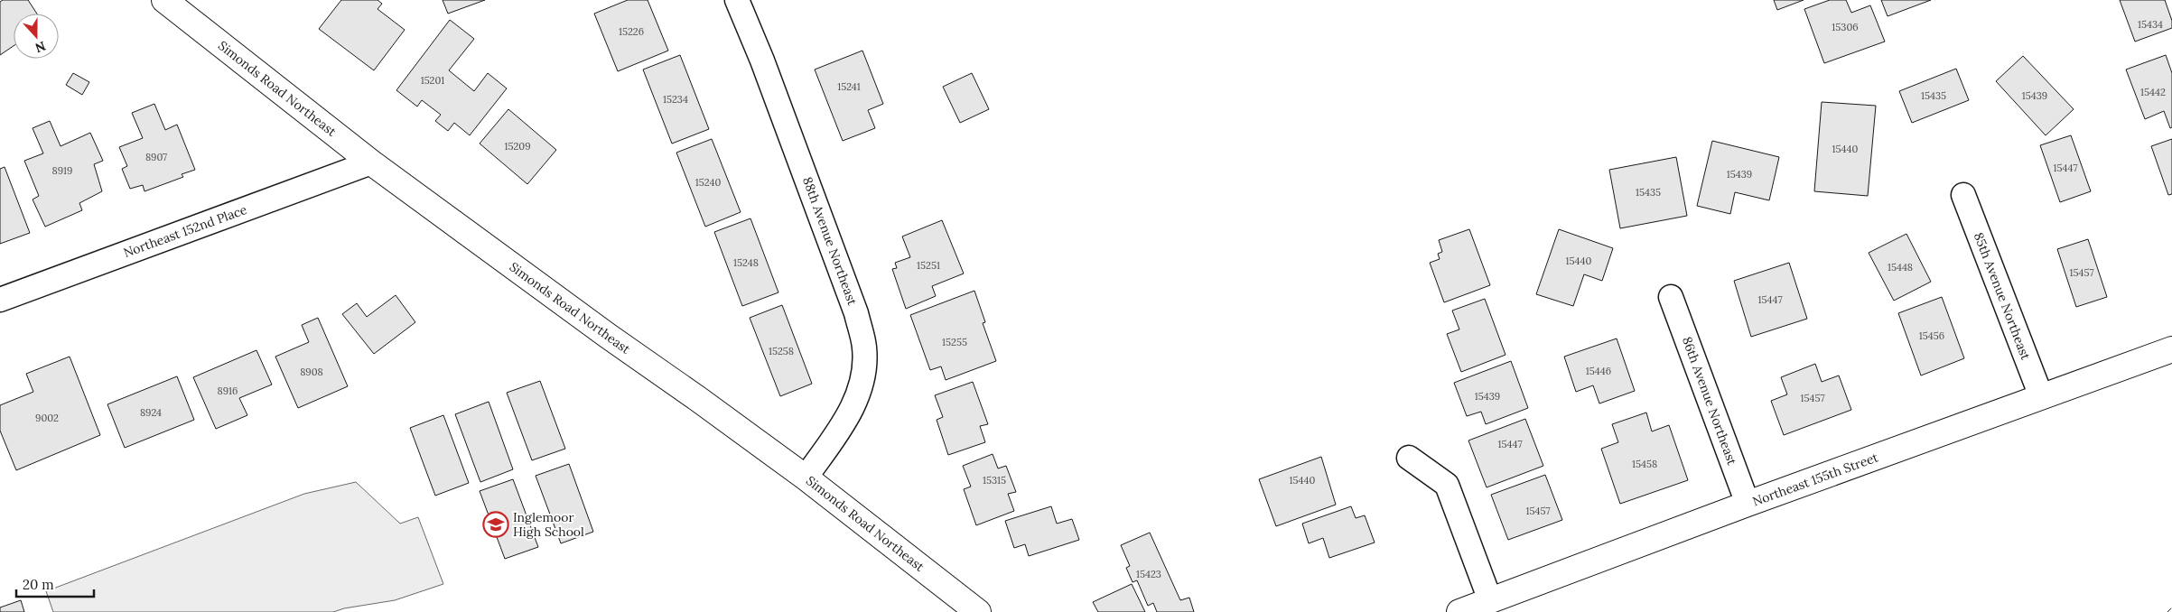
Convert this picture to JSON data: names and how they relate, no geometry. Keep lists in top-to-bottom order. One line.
{"streets":{"main road":["Simonds Road Northeast","Northeast 155th Street"],"street":["Northeast 152nd Place","88th Avenue Northeast","85th Avenue Northeast","86th Avenue Northeast"]},"crossings":[["Simonds Road Northeast","Northeast 152nd Place"],["Simonds Road Northeast","88th Avenue Northeast"],["85th Avenue Northeast","Northeast 155th Street"],["86th Avenue Northeast","Northeast 155th Street"]],"places":{"school or university":["Inglemoor High School"]},"house_numbers":["15434","15306","15226","15201","15241","15442","15435","15439","15234","15209","15440","8907","15447","8919","15439","15240","15435","15440","15248","15251","15448","15457","15447","15456","15255","15258","15446","8908","8916","15439","15457","8924","9002","15447","15458","15315","15440","15457","15423"],"scale_bar":"20 m","north":"bottom"}
